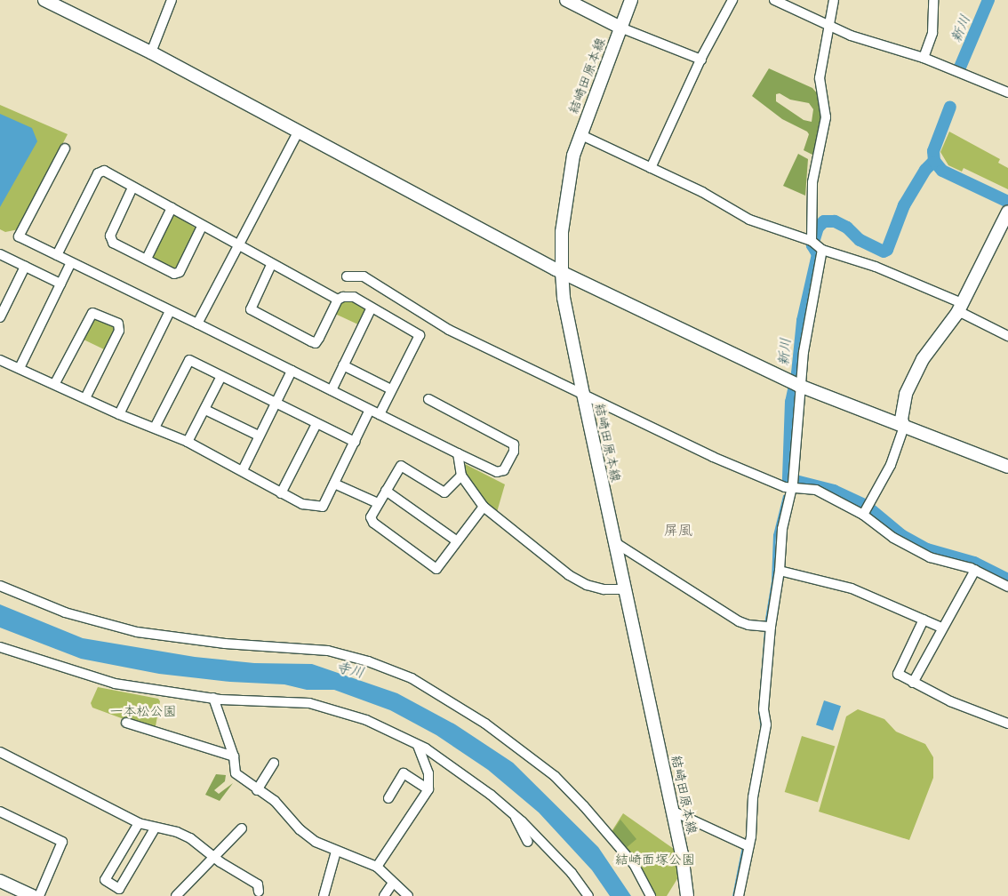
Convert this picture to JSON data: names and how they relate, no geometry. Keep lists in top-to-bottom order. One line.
{"streets":{"street":["結崎田原本線"]},"districts":["屏風"],"water":["新川","寺川"],"parks":["一本松公園","結崎面塚公園"]}
